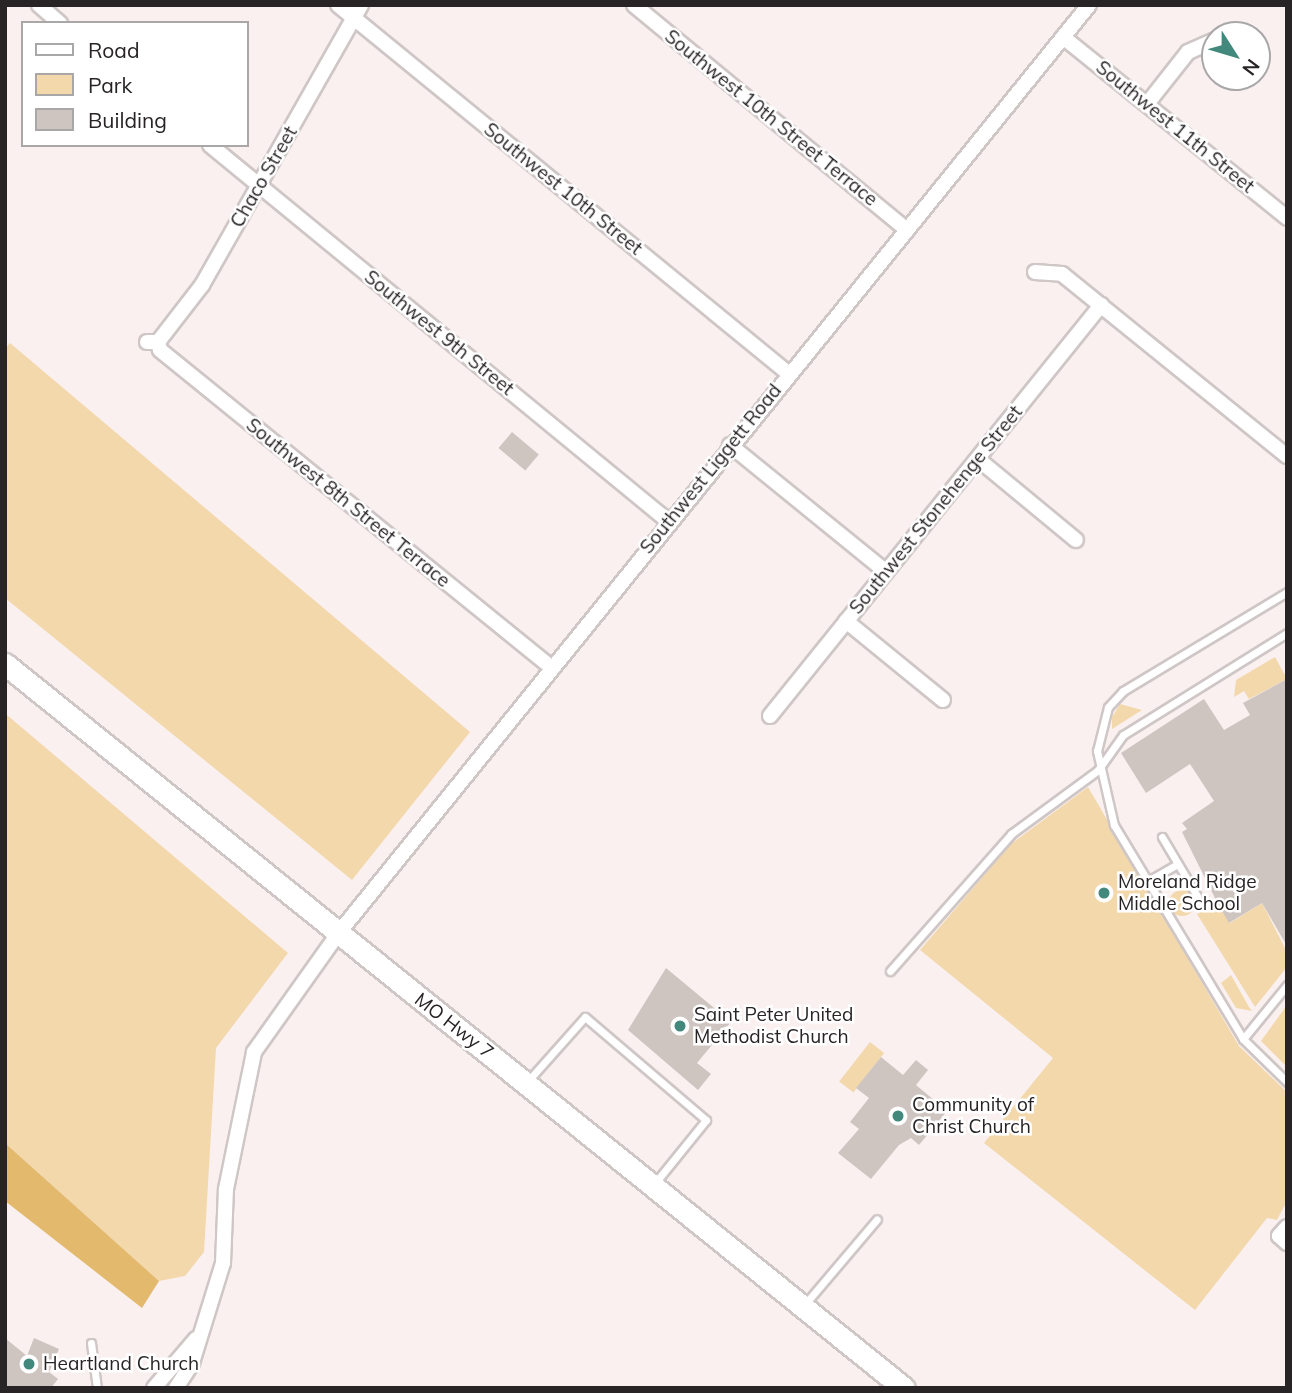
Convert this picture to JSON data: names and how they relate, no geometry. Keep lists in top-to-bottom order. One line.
{"streets":{"main road":["MO Hwy 7"],"street":["Southwest 10th Street Terrace","Southwest 11th Street","Chaco Street","Southwest 10th Street","Southwest 9th Street","Southwest Liggett Road","Southwest 8th Street Terrace","Southwest Stonehenge Street"]},"crossings":[["Southwest 10th Street Terrace","Southwest Liggett Road"],["Southwest 11th Street","Southwest Liggett Road"],["Chaco Street","Southwest 10th Street"],["Chaco Street","Southwest 9th Street"],["Chaco Street","Southwest 8th Street Terrace"],["Southwest 10th Street","Southwest Liggett Road"],["Southwest 9th Street","Southwest Liggett Road"],["Southwest Liggett Road","Southwest 8th Street Terrace"],["Southwest Liggett Road","MO Hwy 7"]],"places":["Moreland Ridge Middle School","Saint Peter United Methodist Church","Community of Christ Church","Heartland Church"],"legend":["Road","Park","Building"],"north":"bottom right"}
